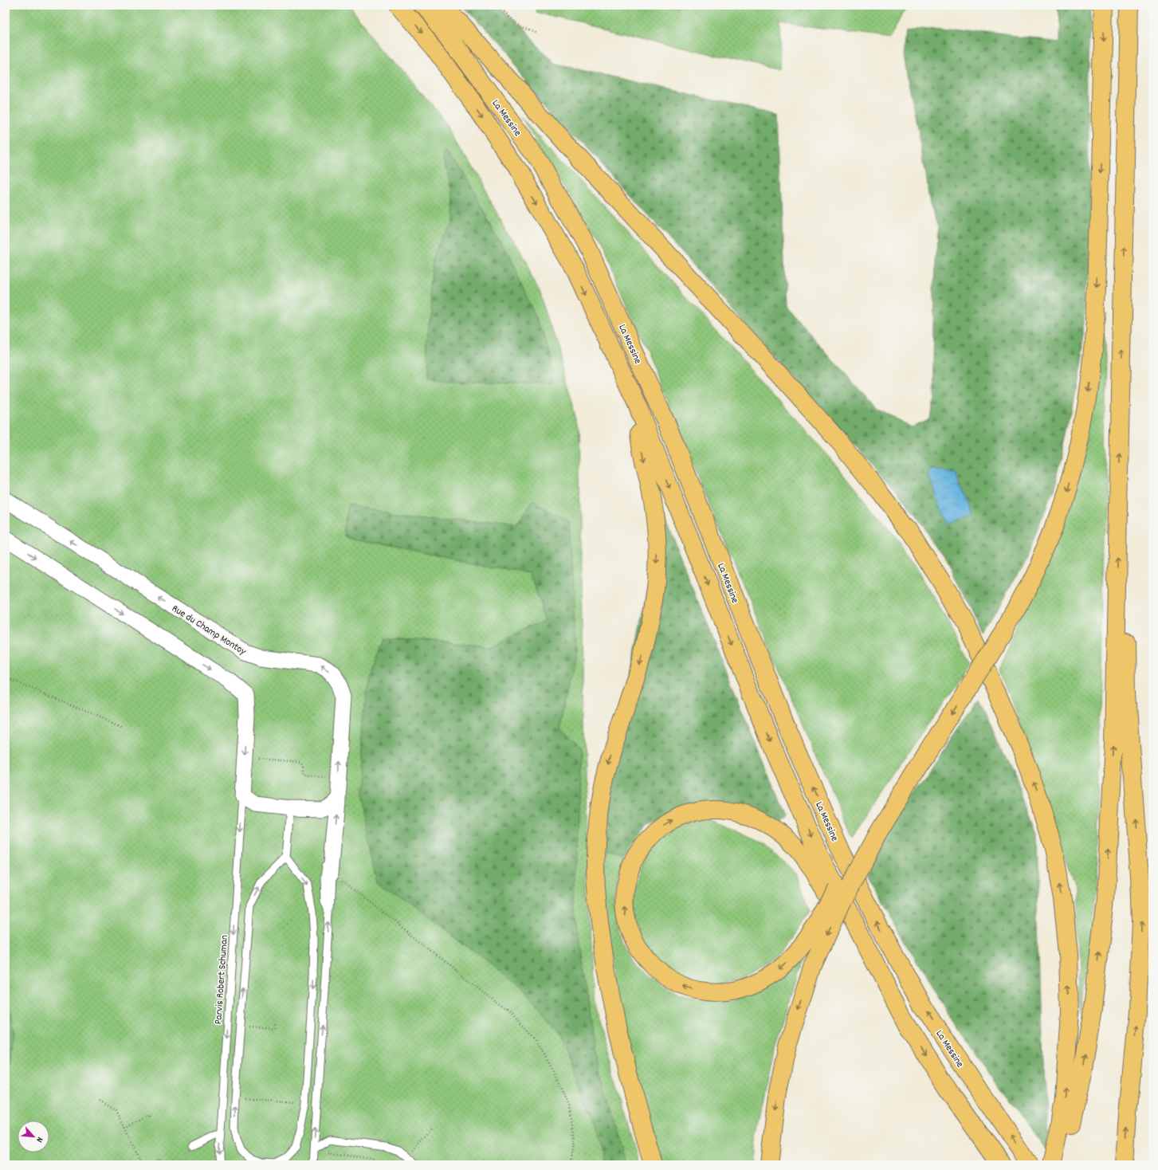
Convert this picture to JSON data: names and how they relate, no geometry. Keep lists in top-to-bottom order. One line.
{"streets":{"highway":["La Messine"],"street":["Rue du Champ Montoy"],"lane":["Parvis Robert Schuman"]},"north":"bottom right"}
